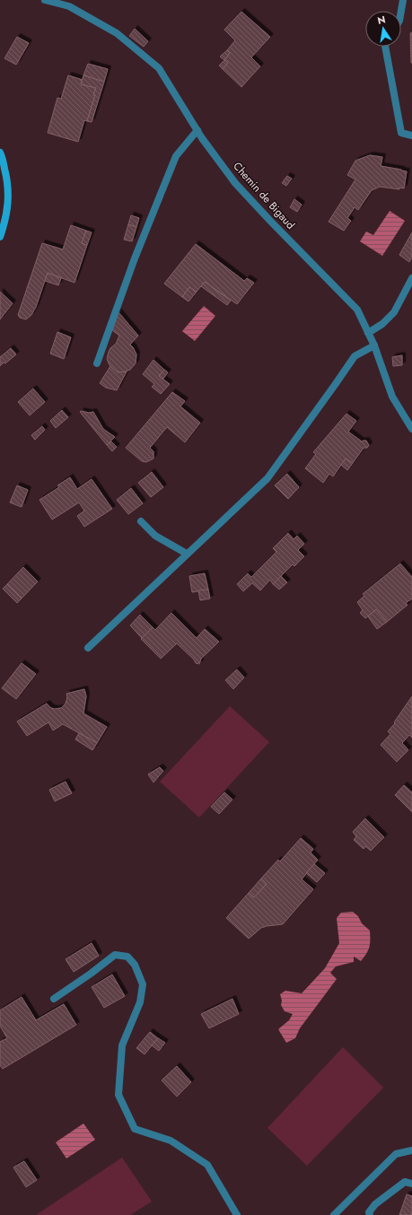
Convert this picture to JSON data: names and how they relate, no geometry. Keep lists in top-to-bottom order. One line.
{"streets":{"street":["Chemin de Bigaud"]},"north":"top"}
